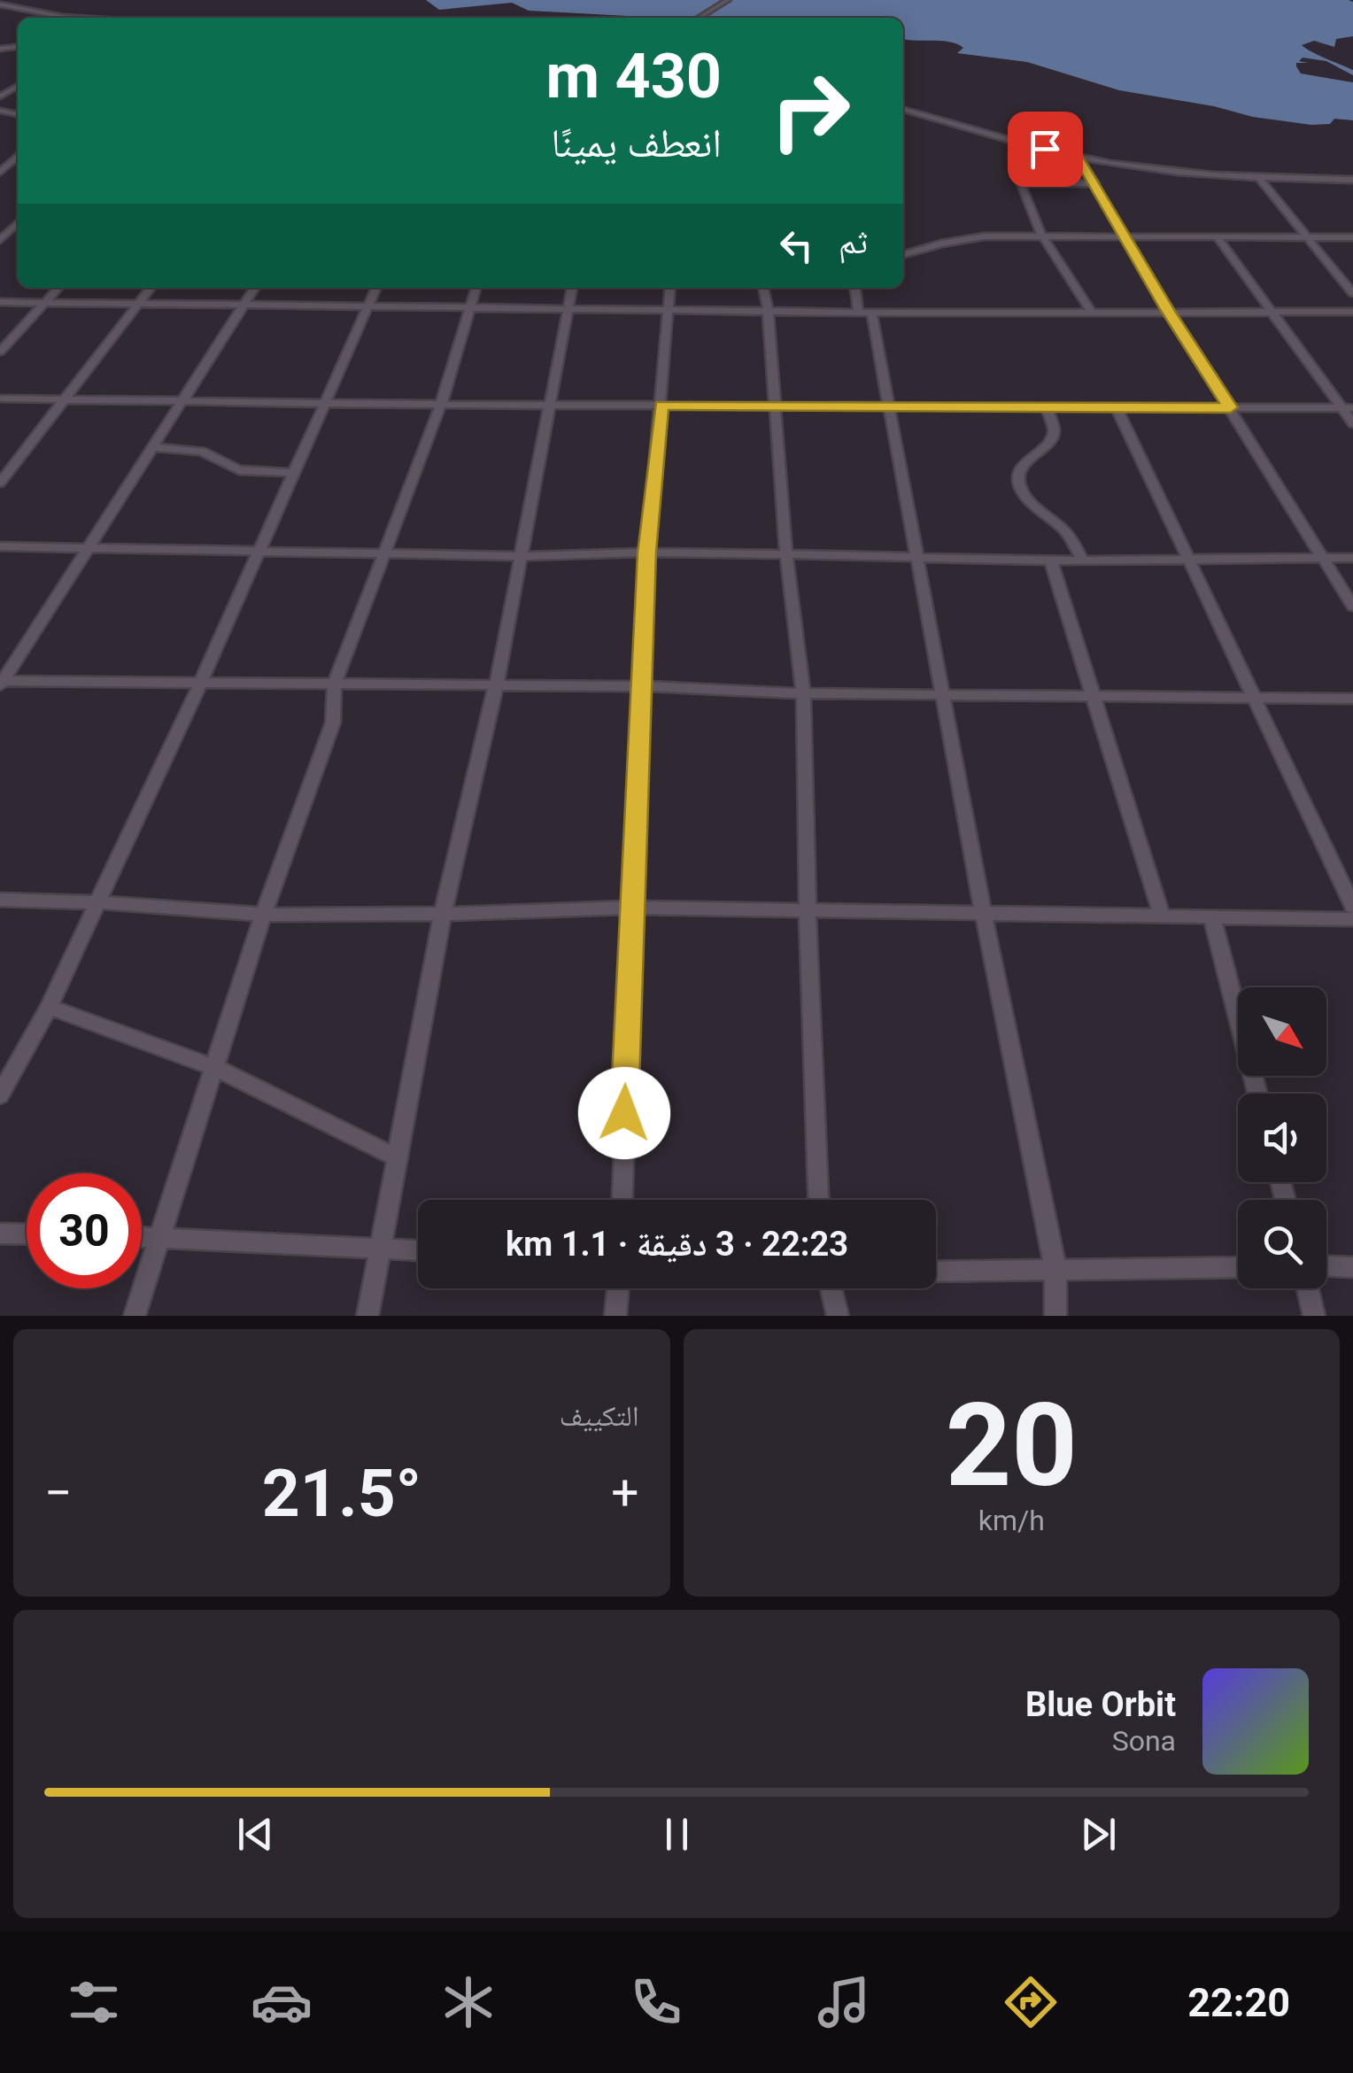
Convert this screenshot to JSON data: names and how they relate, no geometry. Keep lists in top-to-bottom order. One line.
{"north":"bottom right","page":{"turn":["430 m","انعطف يمينًا"],"then":"ثم","limit":"30","trip":"22:23 · 3 دقيقة · 1.1 km","tile":[["20","km/h"],"التكييف"],"heat":["−","21.5°","+"],"song":["Blue Orbit","Sona"],"tabs":"22:20"}}
